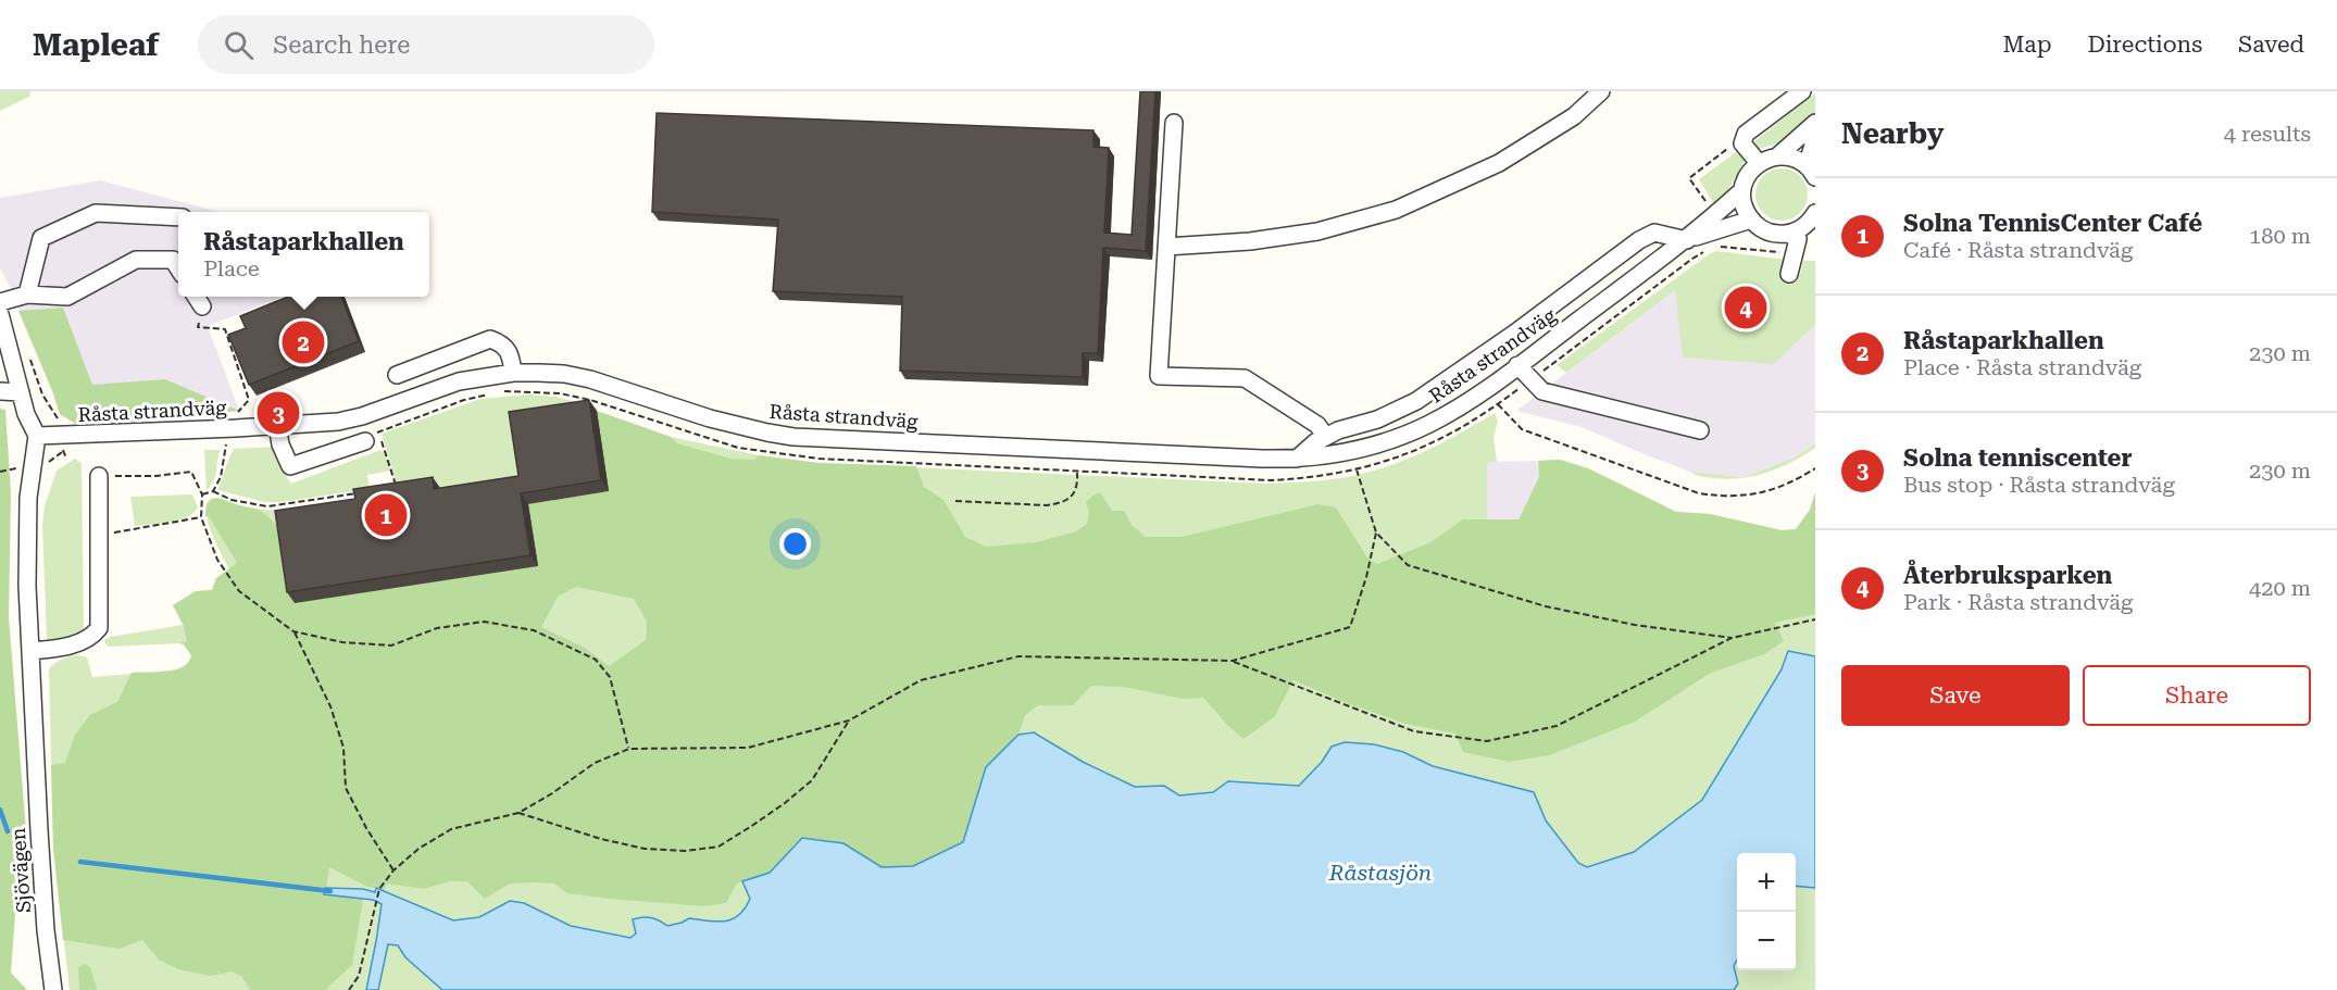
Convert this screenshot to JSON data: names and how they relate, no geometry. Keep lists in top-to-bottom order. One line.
{"streets":{"street":["Råsta strandväg","Sjövägen"]},"crossings":[["Råsta strandväg","Sjövägen"]],"water":["Råstasjön"],"page":{"header":"Mapleaf","search":"Search here","nav":["Map","Directions","Saved"],"heading":["Nearby","4 results"],"list":[{"mark":"1","name":"Solna TennisCenter Café","note":"Café · Råsta strandväg","value":"180 m"},{"mark":"2","name":"Råstaparkhallen","note":"Place · Råsta strandväg","value":"230 m"},{"mark":"3","name":"Solna tenniscenter","note":"Bus stop · Råsta strandväg","value":"230 m"},{"mark":"4","name":"Återbruksparken","note":"Park · Råsta strandväg","value":"420 m"}],"popup":["Råstaparkhallen","Place"],"pins":["4","2","3","1"],"buttons":["Save","Share"],"map_buttons":["+","−"]}}
